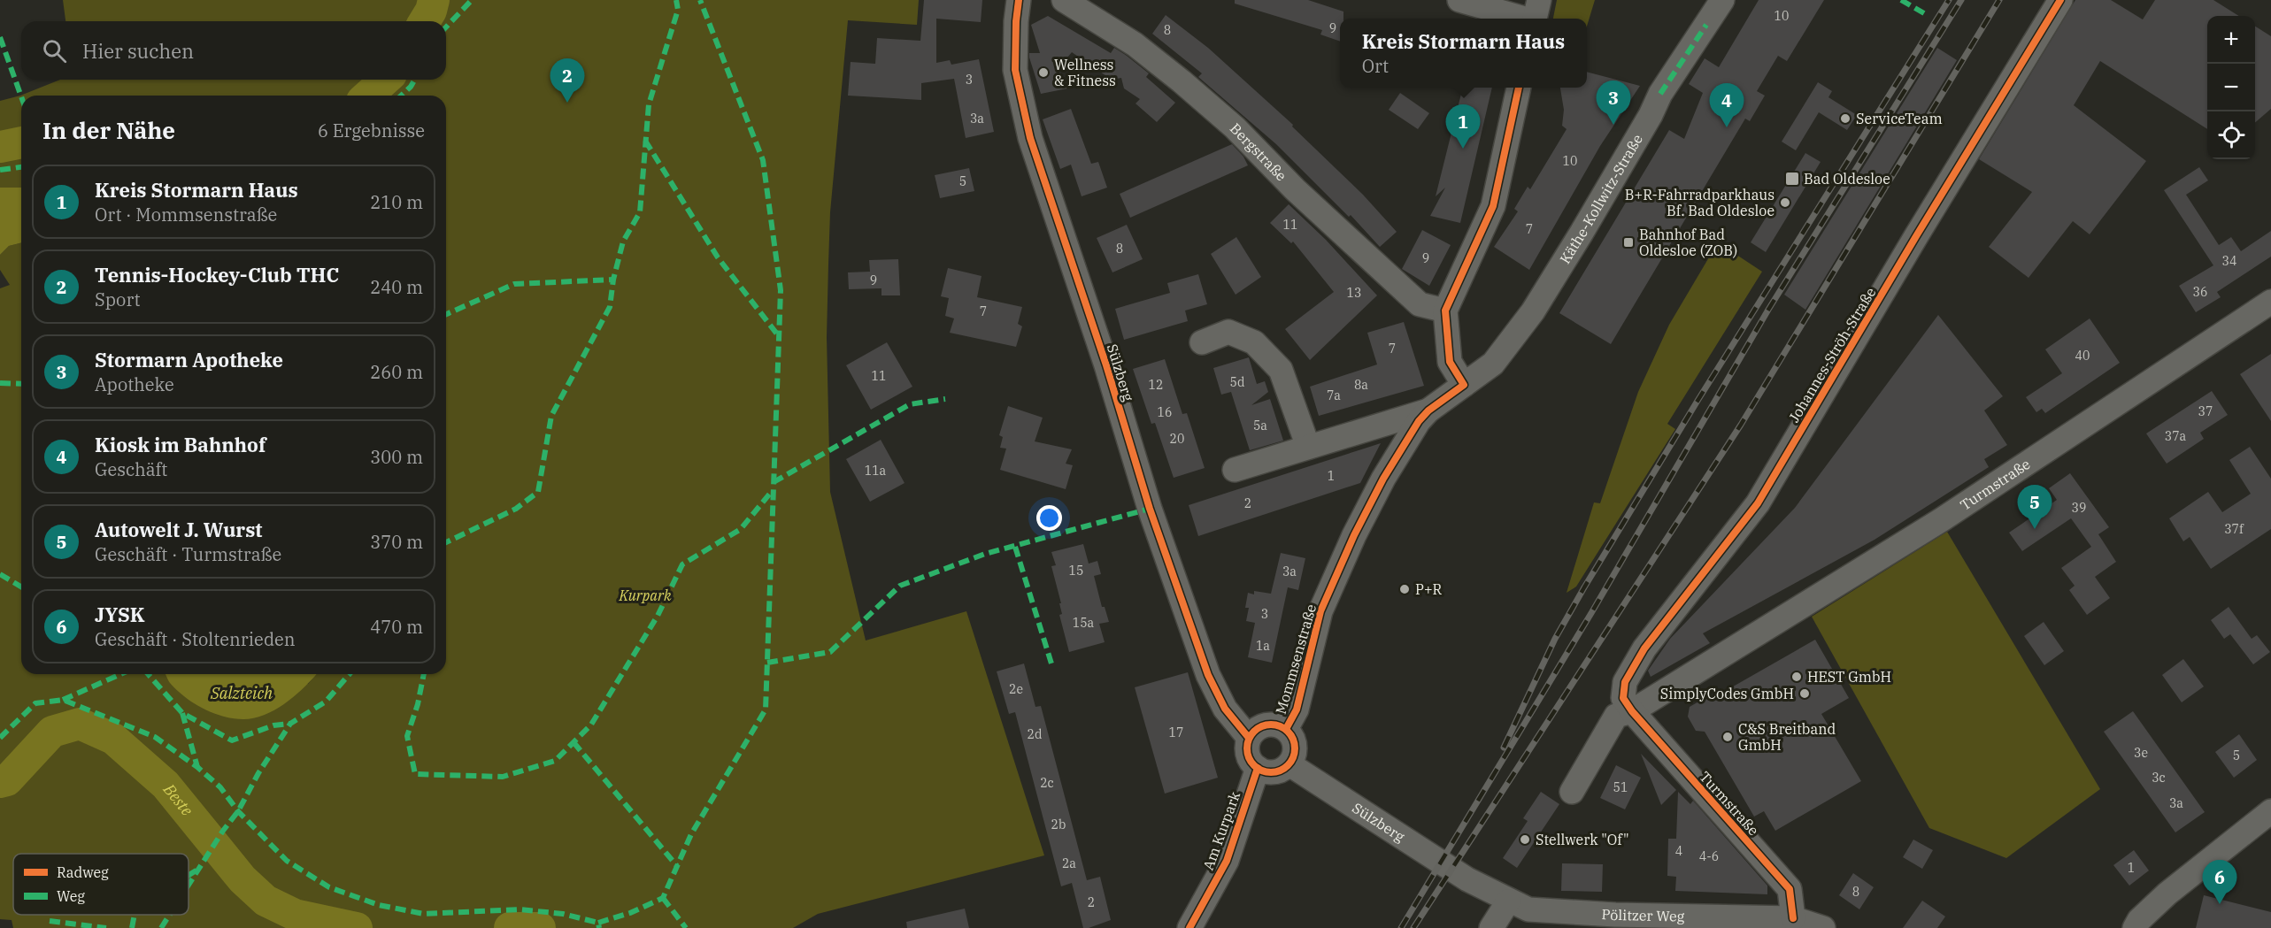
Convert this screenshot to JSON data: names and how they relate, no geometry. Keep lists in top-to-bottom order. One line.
{"streets":{"street":["Bergstraße","Käthe-Kollwitz-Straße","Johannes-Ströh-Straße","Sülzberg","Turmstraße","Mommsenstraße","Am Kurpark","Pölitzer Weg"]},"crossings":[["Käthe-Kollwitz-Straße","Mommsenstraße"],["Johannes-Ströh-Straße","Turmstraße"],["Sülzberg","Mommsenstraße"],["Sülzberg","Am Kurpark"],["Sülzberg","Pölitzer Weg"],["Turmstraße","Pölitzer Weg"],["Mommsenstraße","Am Kurpark"]],"water":["Salzteich","Beste"],"parks":["Kurpark"],"places":{"other":["Wellness & Fitness","ServiceTeam","B+R-Fahrradparkhaus Bf. Bad Oldesloe","P+R","HEST GmbH","SimplyCodes GmbH","C&S Breitband GmbH","Stellwerk \"Of\""],"transit":["Bad Oldesloe","Bahnhof Bad Oldesloe (ZOB)"]},"house_numbers":["10","9","8","3","3a","10","5","11","7","8","9","34","9","36","13","7","7","40","11","5d","12","8a","7a","37","16","5a","37a","20","11a","1","2","39","37f","15","3a","3","15a","1a","2e","17","2d","3e","5","3c","2c","51","3a","2b","4","4-6","2a","1","8","2"],"legend":["Radweg","Weg"],"page":{"map_buttons":["+","−"],"popup":["Kreis Stormarn Haus","Ort"],"search":"Hier suchen","pins":["2","3","4","1","5","6"],"heading":["In der Nähe","6 Ergebnisse"],"list":[{"mark":"1","name":"Kreis Stormarn Haus","note":"Ort · Mommsenstraße","value":"210 m"},{"mark":"2","name":"Tennis-Hockey-Club THC","note":"Sport","value":"240 m"},{"mark":"3","name":"Stormarn Apotheke","note":"Apotheke","value":"260 m"},{"mark":"4","name":"Kiosk im Bahnhof","note":"Geschäft","value":"300 m"},{"mark":"5","name":"Autowelt J. Wurst","note":"Geschäft · Turmstraße","value":"370 m"},{"mark":"6","name":"JYSK","note":"Geschäft · Stoltenrieden","value":"470 m"}]}}
